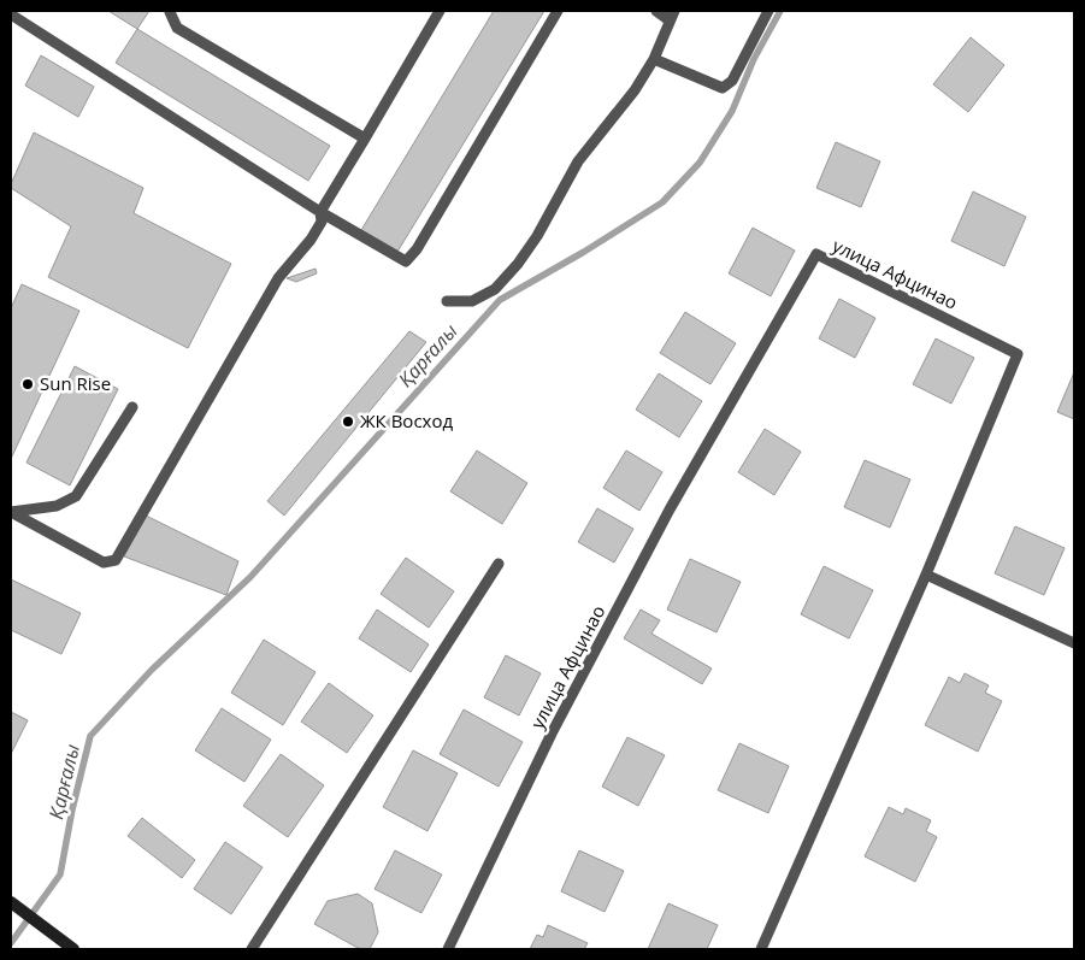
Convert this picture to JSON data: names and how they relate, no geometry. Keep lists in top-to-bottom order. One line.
{"streets":{"lane":["улица Афцинао"]},"water":["Қарғалы"],"places":["Sun Rise","ЖК Восход"]}
